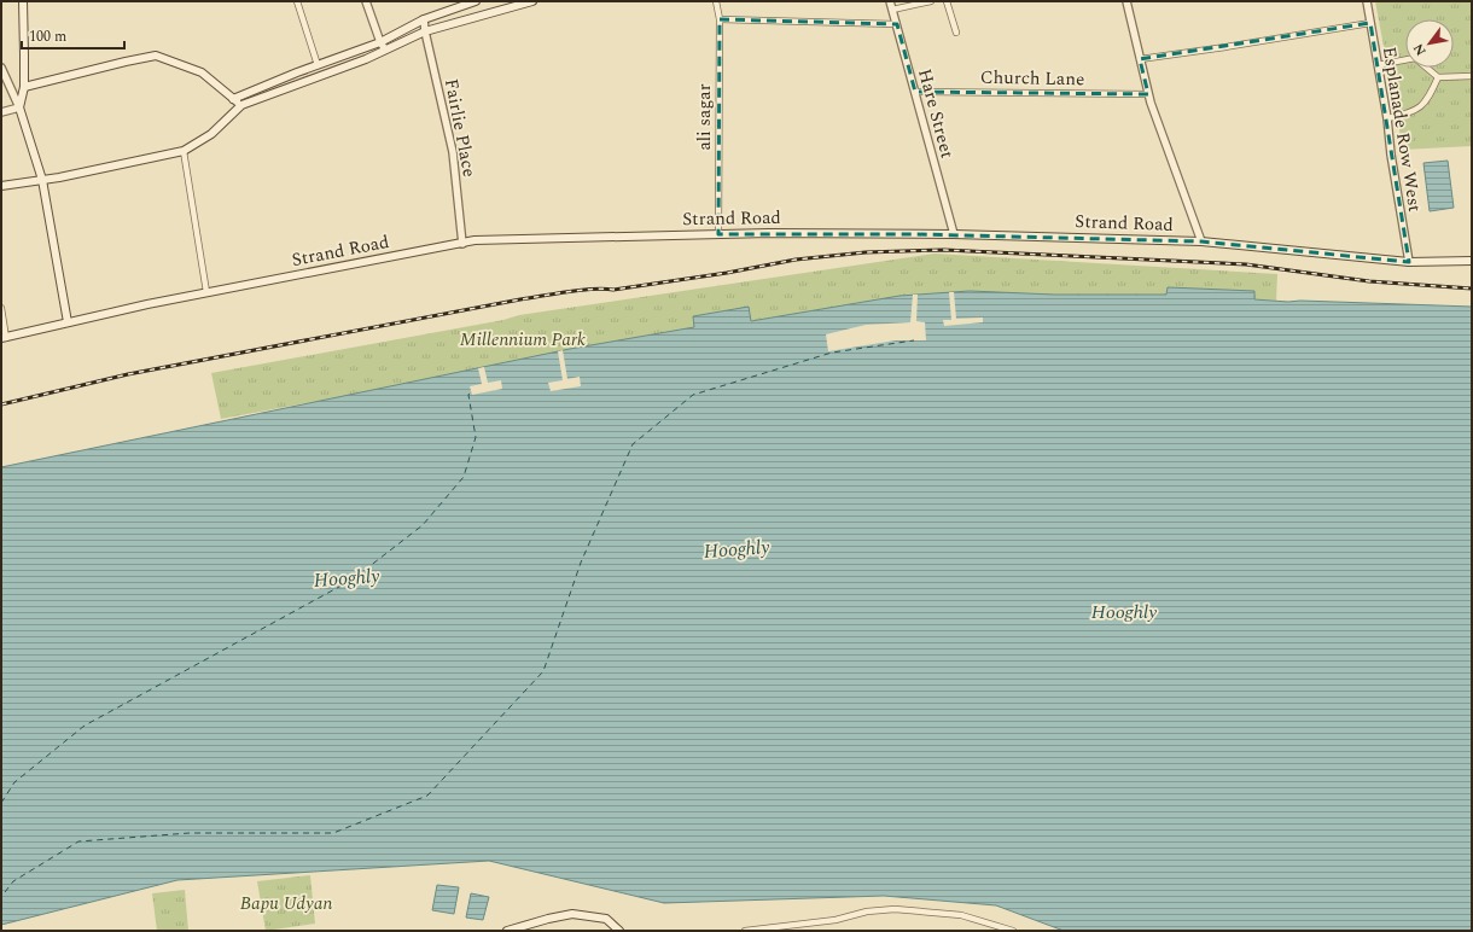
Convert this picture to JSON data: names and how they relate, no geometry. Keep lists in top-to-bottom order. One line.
{"streets":{"main road":["Strand Road"],"street":["Church Lane","Hare Street","ali sagar","Fairlie Place","Esplanade Row West"]},"crossings":[["Church Lane","Hare Street"],["Hare Street","Strand Road"],["ali sagar","Strand Road"],["Fairlie Place","Strand Road"],["Esplanade Row West","Strand Road"]],"water":["Hooghly"],"parks":["Millennium Park","Bapu Udyan"],"scale_bar":"100 m","north":"bottom left"}
